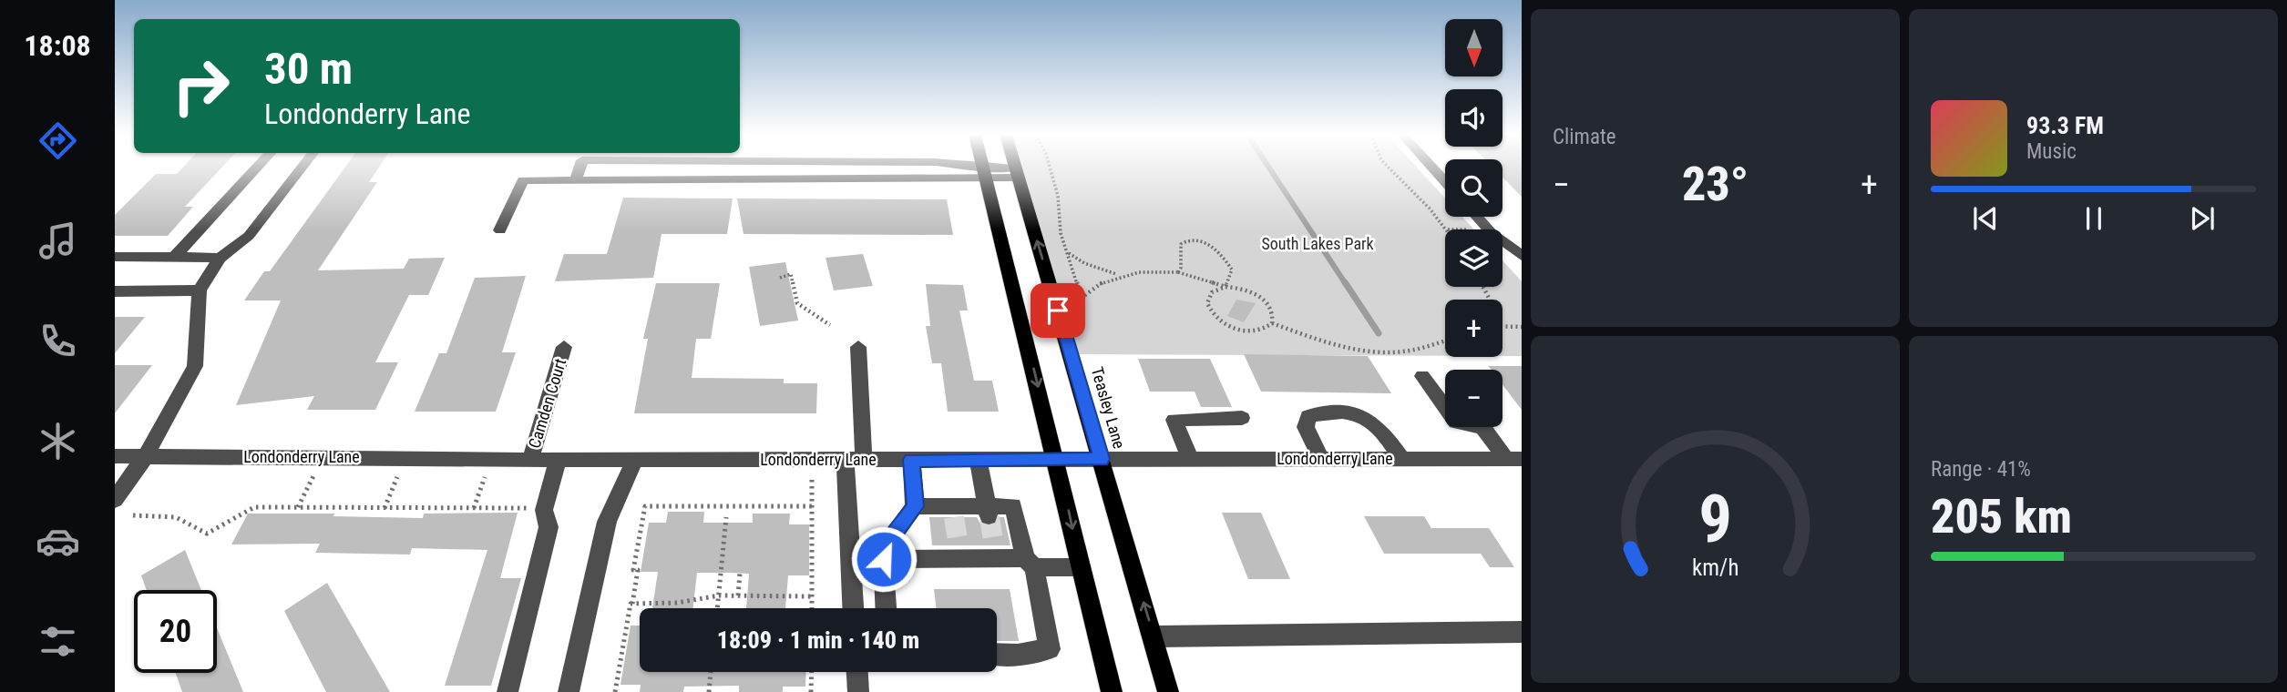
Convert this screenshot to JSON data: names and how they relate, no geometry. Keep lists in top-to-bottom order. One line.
{"streets":{"main road":["Teasley Lane"],"street":["Camden Court","Londonderry Lane"]},"crossings":[["Camden Court","Londonderry Lane"],["Teasley Lane","Londonderry Lane"]],"parks":["South Lakes Park"],"north":"bottom","page":{"tabs":"18:08","tile":["Climate",["Range · 41%","205 km"]],"map_buttons":["+","−"],"turn":["30 m","Londonderry Lane"],"song":["93.3 FM","Music"],"heat":["−","23°","+"],"limit":"20","trip":"18:09 · 1 min · 140 m","gauge":["9","km/h"]}}
